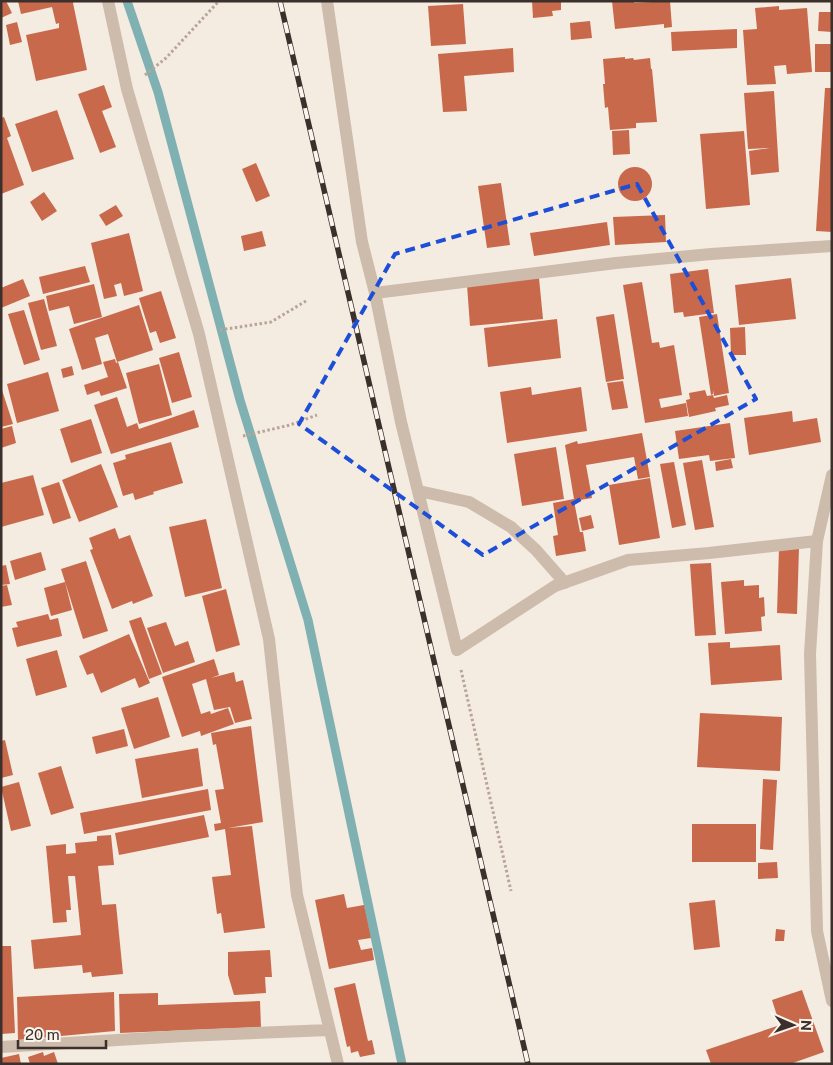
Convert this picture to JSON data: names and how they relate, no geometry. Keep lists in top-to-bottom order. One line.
{"scale_bar":"20 m","north":"right"}
